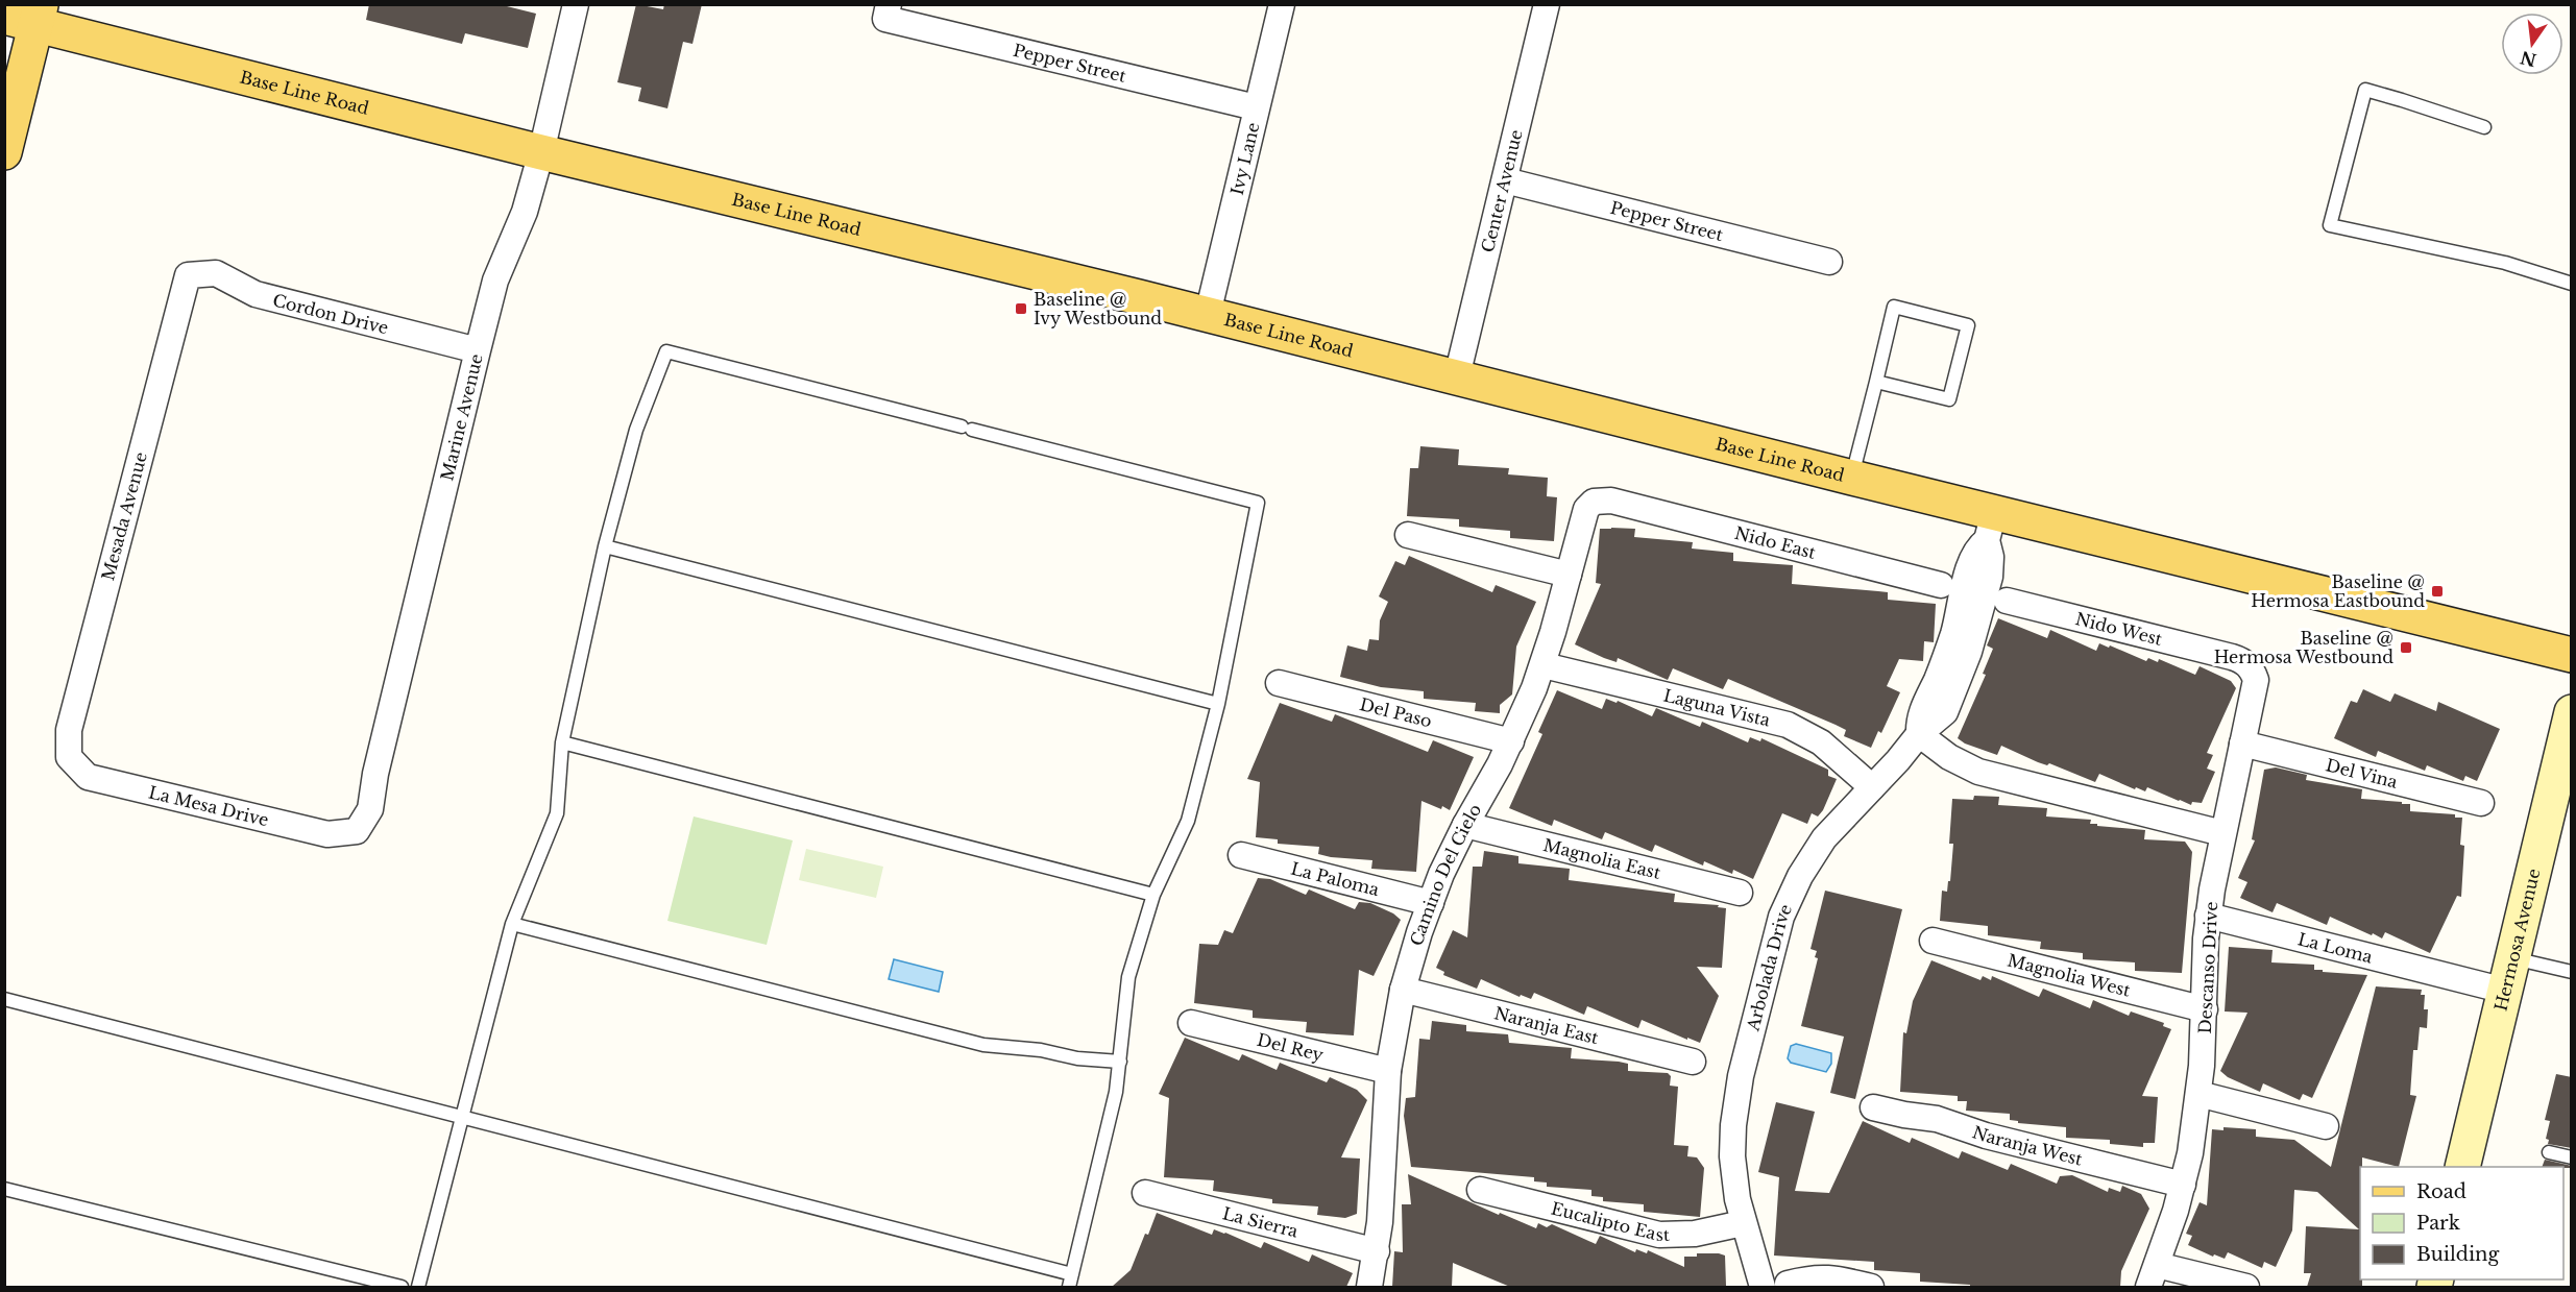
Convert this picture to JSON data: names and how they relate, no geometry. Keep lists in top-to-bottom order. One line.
{"streets":{"main road":["Base Line Road"],"street":["Pepper Street","Ivy Lane","Center Avenue","Cordon Drive","Marine Avenue","Mesada Avenue","Nido East","Nido West","Laguna Vista","Del Paso","Del Vina","La Mesa Drive","Magnolia East","Camino Del Cielo","La Paloma","Hermosa Avenue","La Loma","Descanso Drive","Arbolada Drive","Magnolia West","Naranja East","Del Rey","Naranja West","Eucalipto East","La Sierra"]},"crossings":[["Pepper Street","Ivy Lane"],["Pepper Street","Center Avenue"],["Base Line Road","Ivy Lane"],["Base Line Road","Center Avenue"],["Base Line Road","Marine Avenue"],["Base Line Road","Arbolada Drive"],["Cordon Drive","Marine Avenue"],["Cordon Drive","Mesada Avenue"],["Marine Avenue","La Mesa Drive"],["Mesada Avenue","La Mesa Drive"],["Nido East","Camino Del Cielo"],["Nido West","Descanso Drive"],["Laguna Vista","Camino Del Cielo"],["Laguna Vista","Arbolada Drive"],["Del Paso","Camino Del Cielo"],["Del Vina","Descanso Drive"],["Magnolia East","Camino Del Cielo"],["Camino Del Cielo","La Paloma"],["Camino Del Cielo","Naranja East"],["Camino Del Cielo","Del Rey"],["Camino Del Cielo","La Sierra"],["Hermosa Avenue","La Loma"],["La Loma","Descanso Drive"],["Descanso Drive","Magnolia West"],["Descanso Drive","Naranja West"],["Arbolada Drive","Eucalipto East"]],"places":{"transit":["Baseline @ Ivy Westbound","Baseline @ Hermosa Eastbound","Baseline @ Hermosa Westbound"]},"legend":["Road","Park","Building"],"north":"bottom"}
